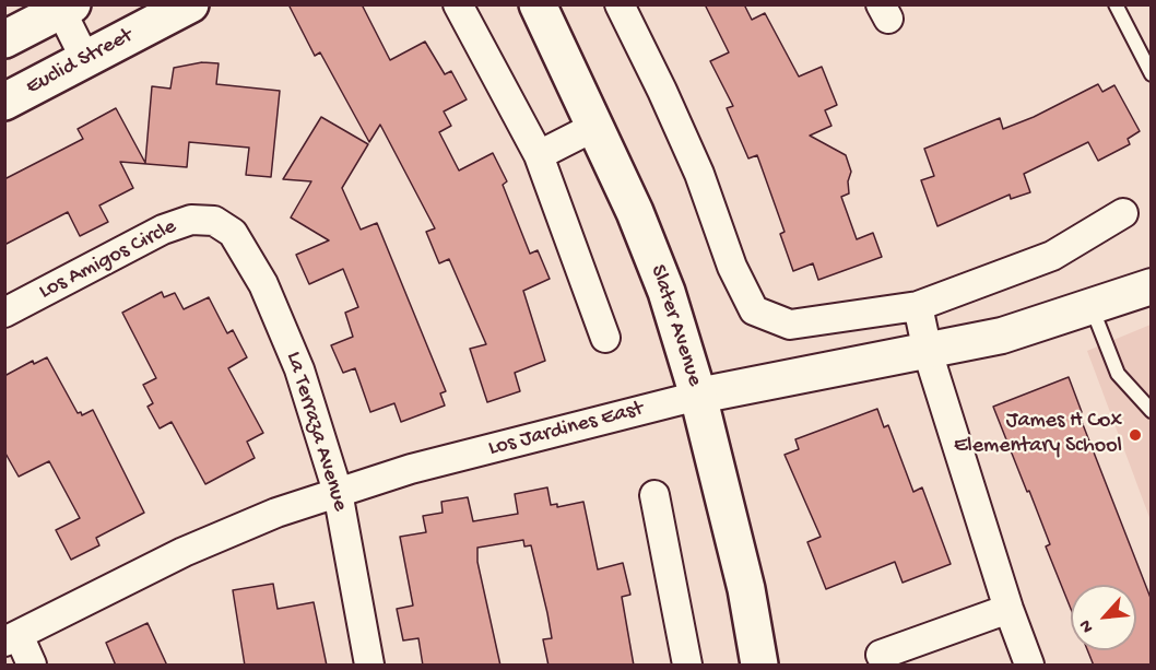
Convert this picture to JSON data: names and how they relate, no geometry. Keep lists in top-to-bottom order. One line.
{"streets":{"main road":["Euclid Street","Slater Avenue"],"street":["Los Amigos Circle","Los Jardines East","La Terraza Avenue"]},"crossings":[["Los Amigos Circle","La Terraza Avenue"],["Slater Avenue","Los Jardines East"],["Los Jardines East","La Terraza Avenue"]],"places":["James H Cox Elementary School"],"north":"bottom left"}
